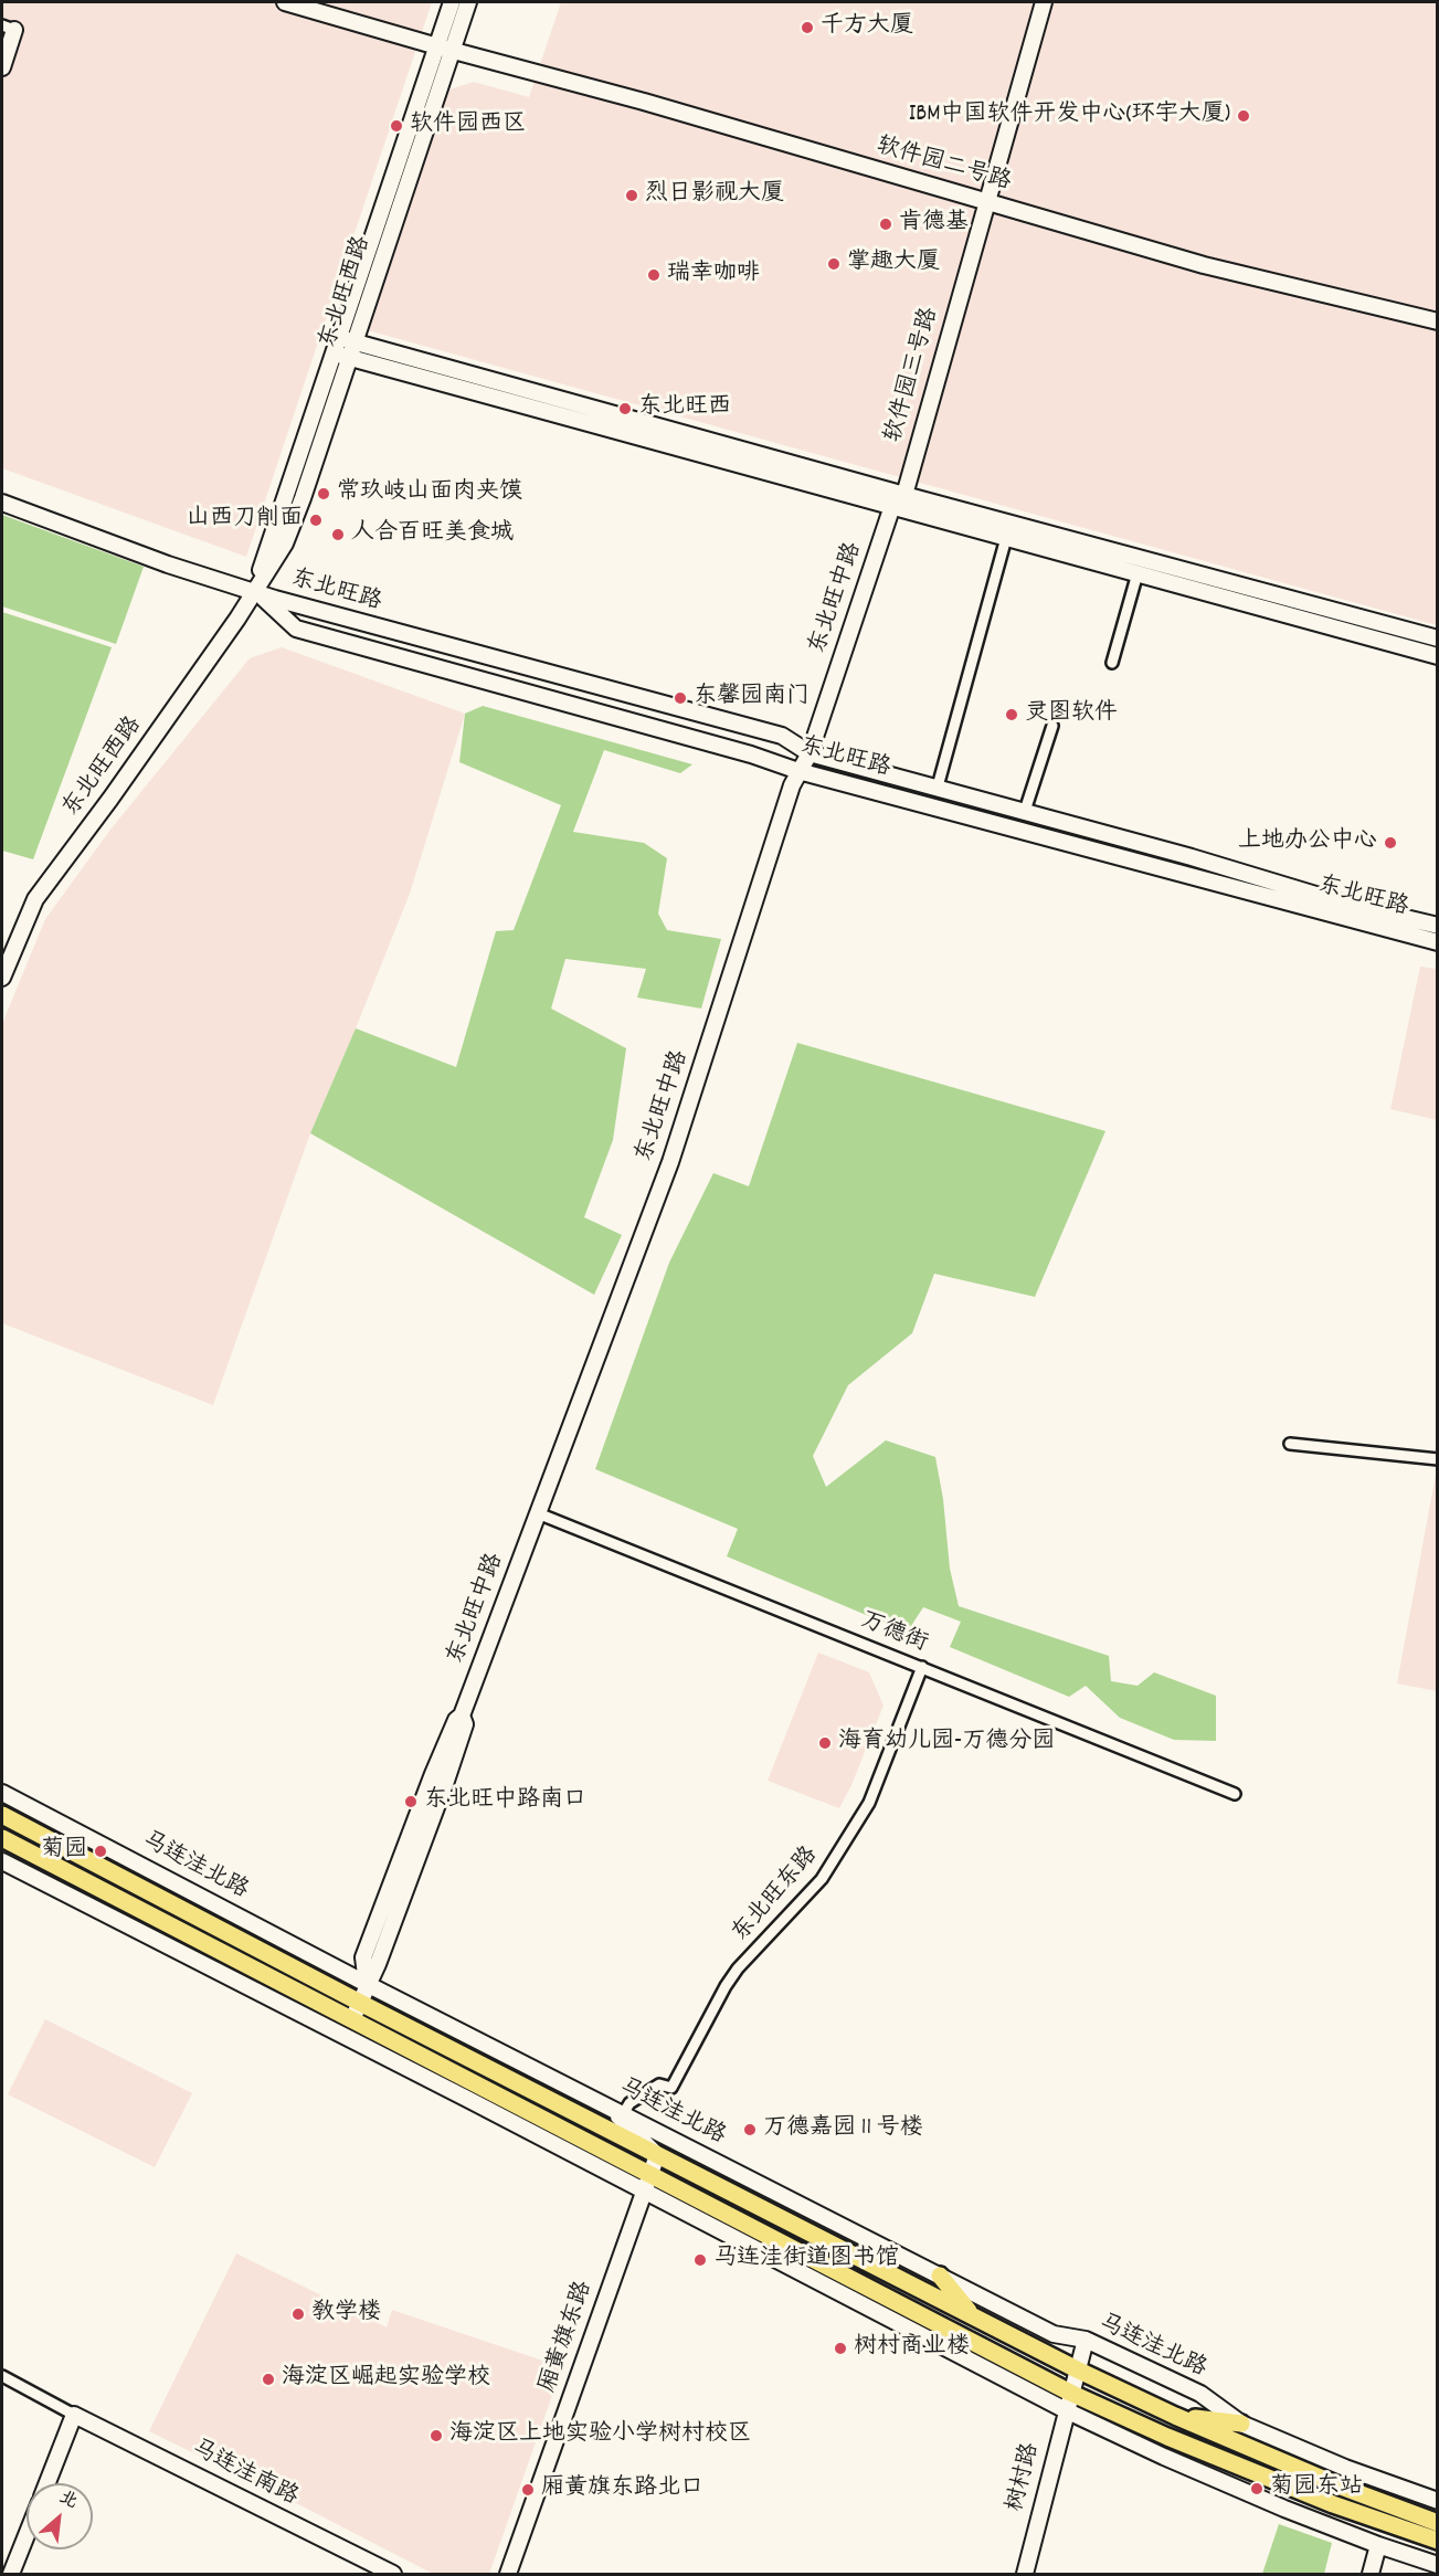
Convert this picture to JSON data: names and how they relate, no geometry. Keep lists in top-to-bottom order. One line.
{"streets":{"main road":["马连洼北路"],"street":["软件园二号路","东北旺西路","软件园三号路","东北旺路","东北旺中路","万德街","东北旺东路","厢黄旗东路","马连洼南路","树村路"]},"crossings":[["软件园二号路","东北旺西路"],["软件园二号路","软件园三号路"],["东北旺西路","东北旺路"],["东北旺路","东北旺中路"],["东北旺中路","万德街"],["东北旺中路","马连洼北路"],["万德街","东北旺东路"],["马连洼北路","东北旺东路"],["马连洼北路","厢黄旗东路"],["马连洼北路","树村路"]],"places":["千方大厦","IBM中国软件开发中心(环宇大厦)","软件园西区","烈日影视大厦","肯德基","掌趣大厦","瑞幸咖啡","东北旺西","常玖岐山面肉夹馍","山西刀削面","人合百旺美食城","东馨园南门","灵图软件","上地办公中心","海育幼儿园-万德分园","东北旺中路南口","菊园","万德嘉园 11 号楼","马连洼街道图书馆","教学楼","树村商业楼","海淀区崛起实验学校","海淀区上地实验小学树村校区","菊园东站","厢黄旗东路北口"],"north":"top right"}
